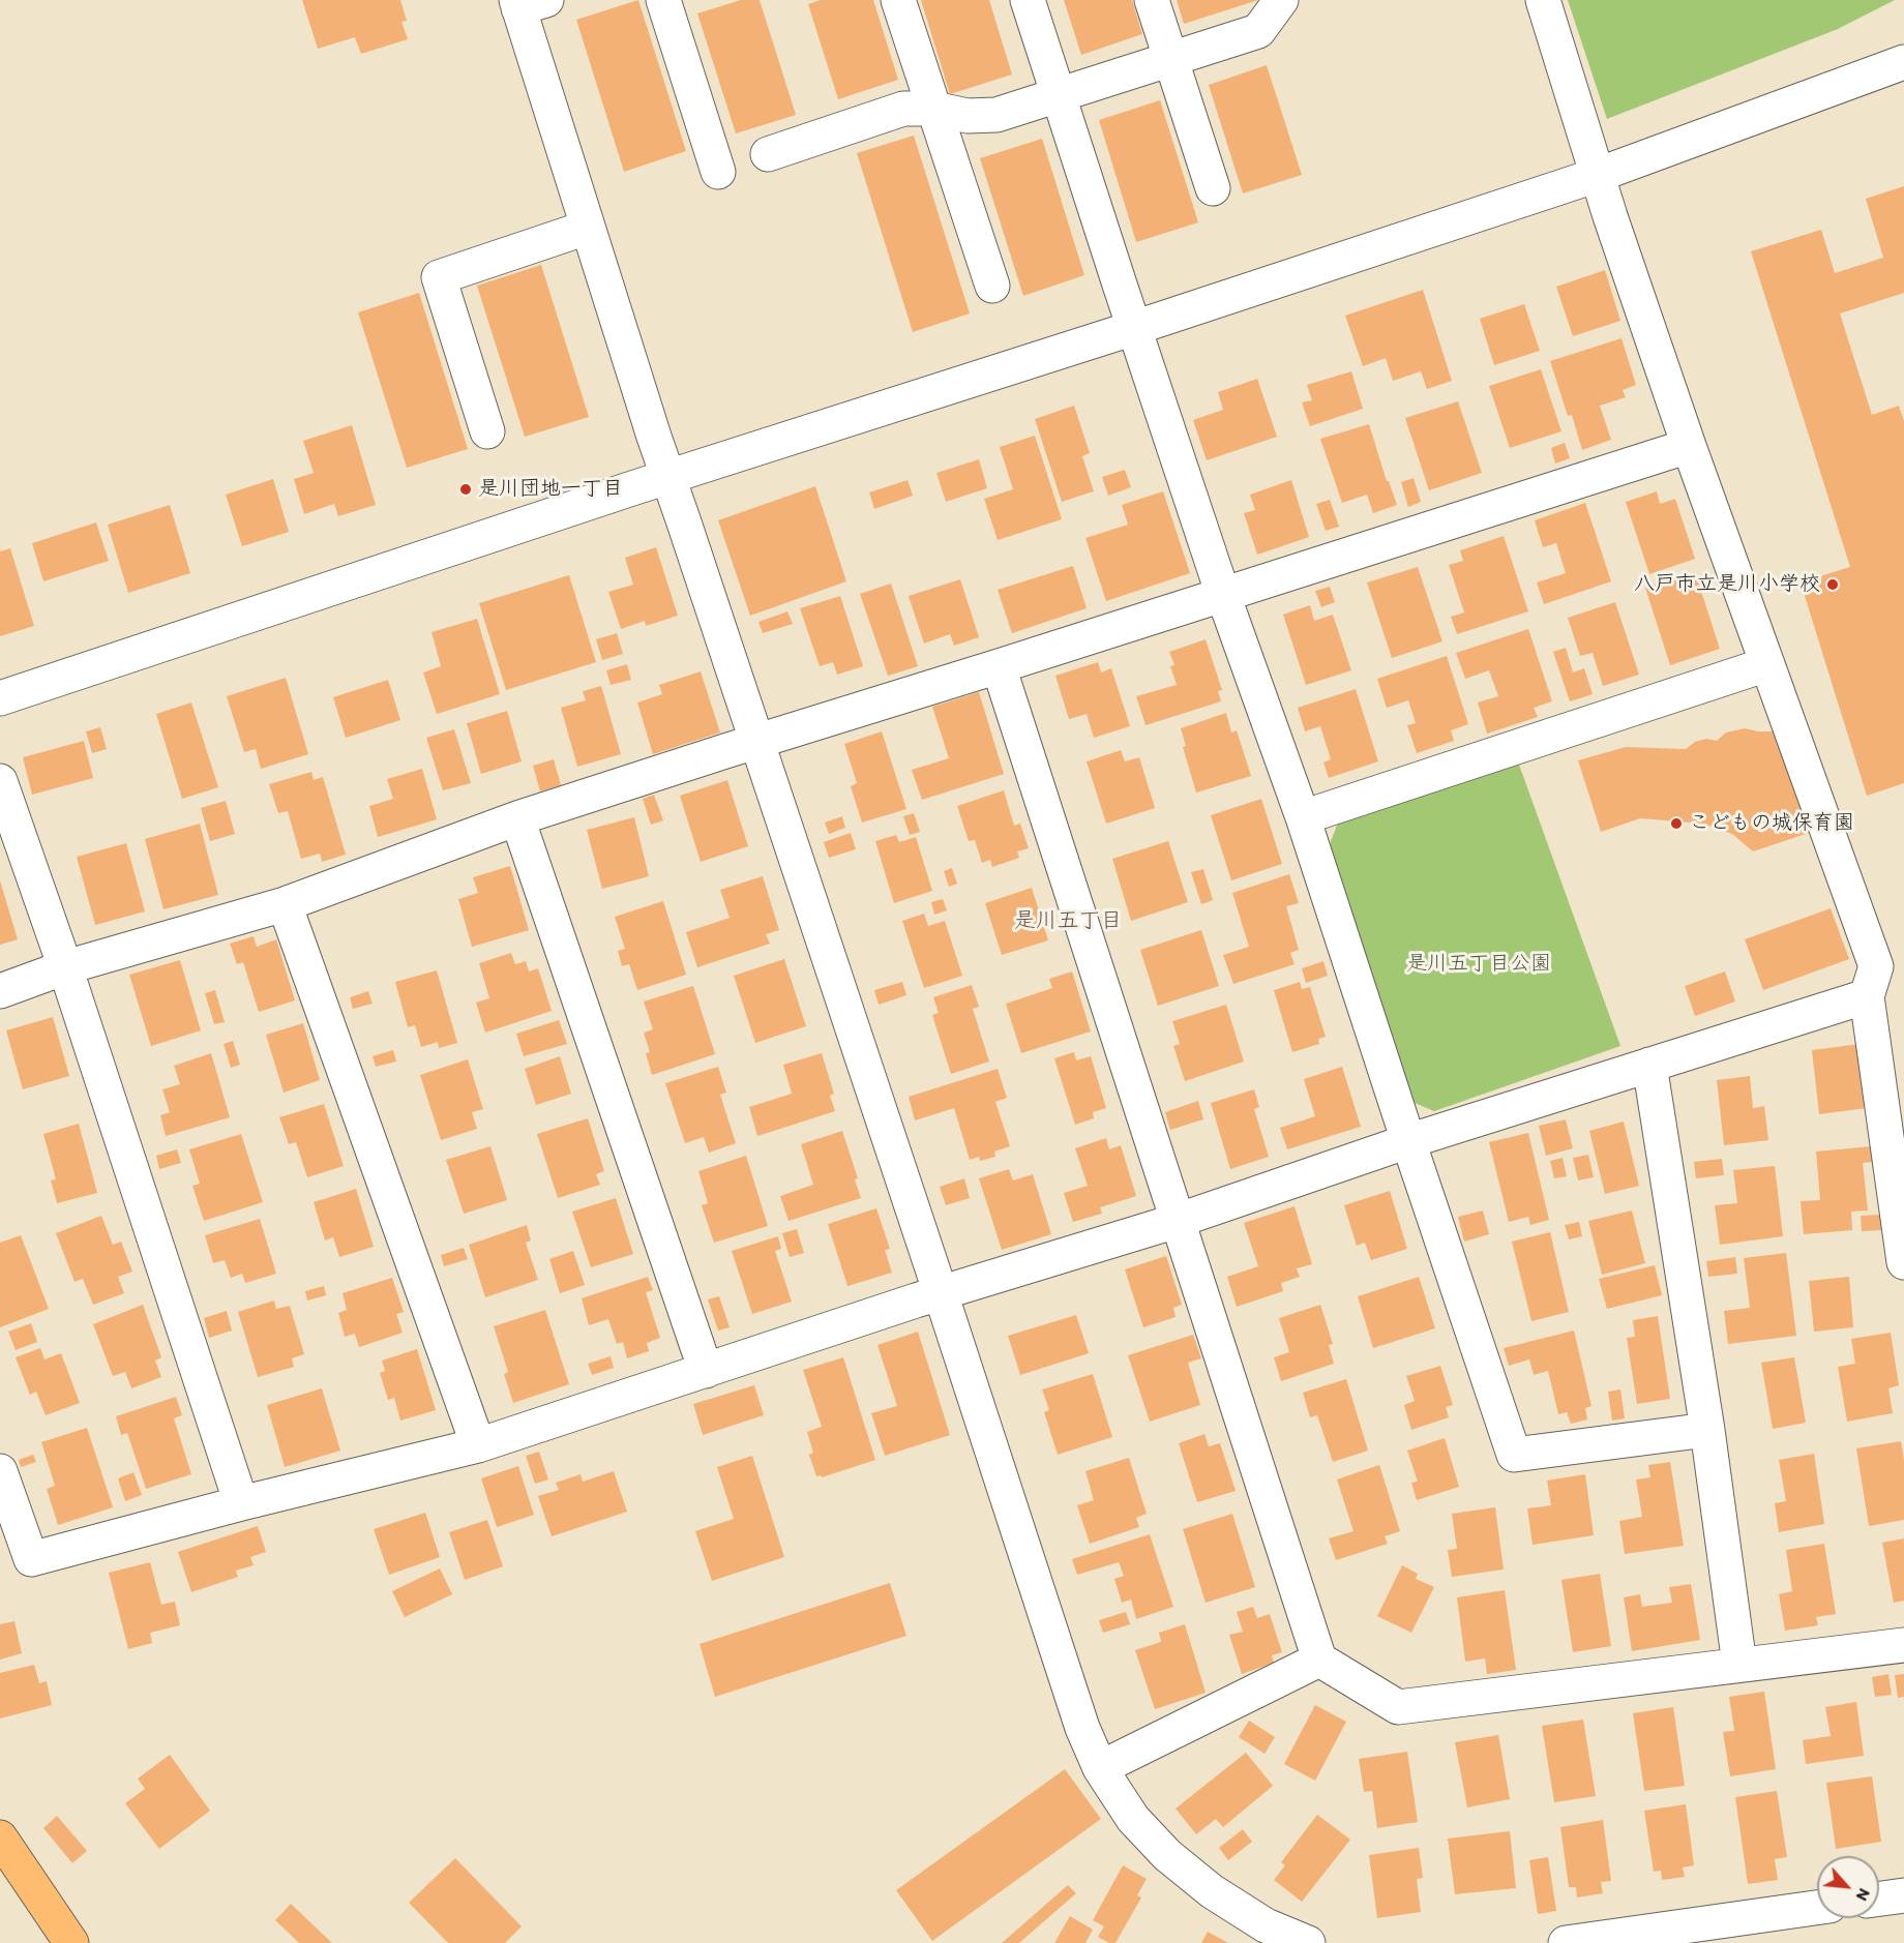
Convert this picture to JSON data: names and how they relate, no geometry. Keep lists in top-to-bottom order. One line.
{"districts":["是川五丁目"],"parks":["是川五丁目公園"],"places":["是川団地一丁目","八戸市立是川小学校","こどもの城保育園"],"north":"bottom right"}
